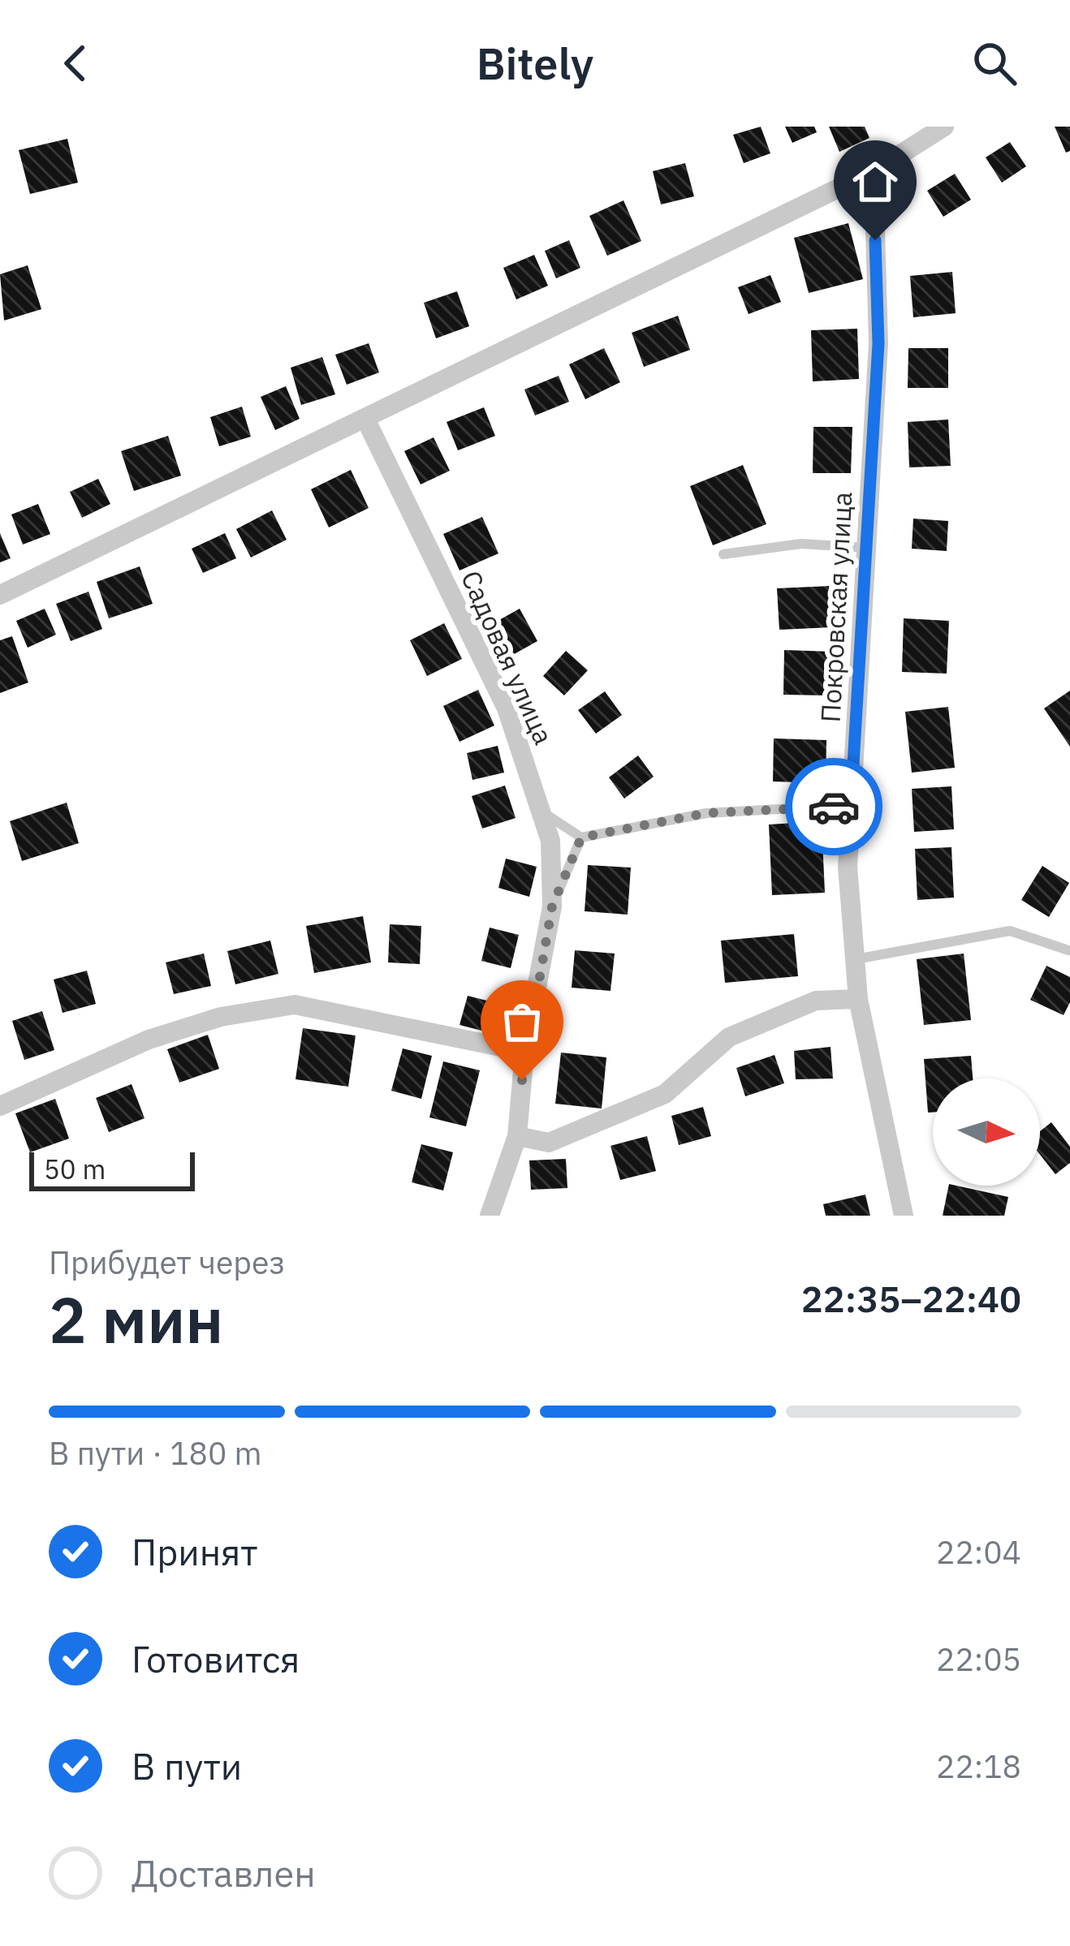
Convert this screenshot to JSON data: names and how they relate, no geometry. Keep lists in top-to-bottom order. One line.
{"streets":{"street":["Покровская улица","Садовая улица"]},"scale_bar":"50 m","north":"right","page":{"header":"Bitely","scale":"50 m","heading":["2 мин","Прибудет через","22:35–22:40"],"bar":"В пути · 180 m","list":[["Принят","22:04"],["Готовится","22:05"],["В пути","22:18"],"Доставлен"]}}
